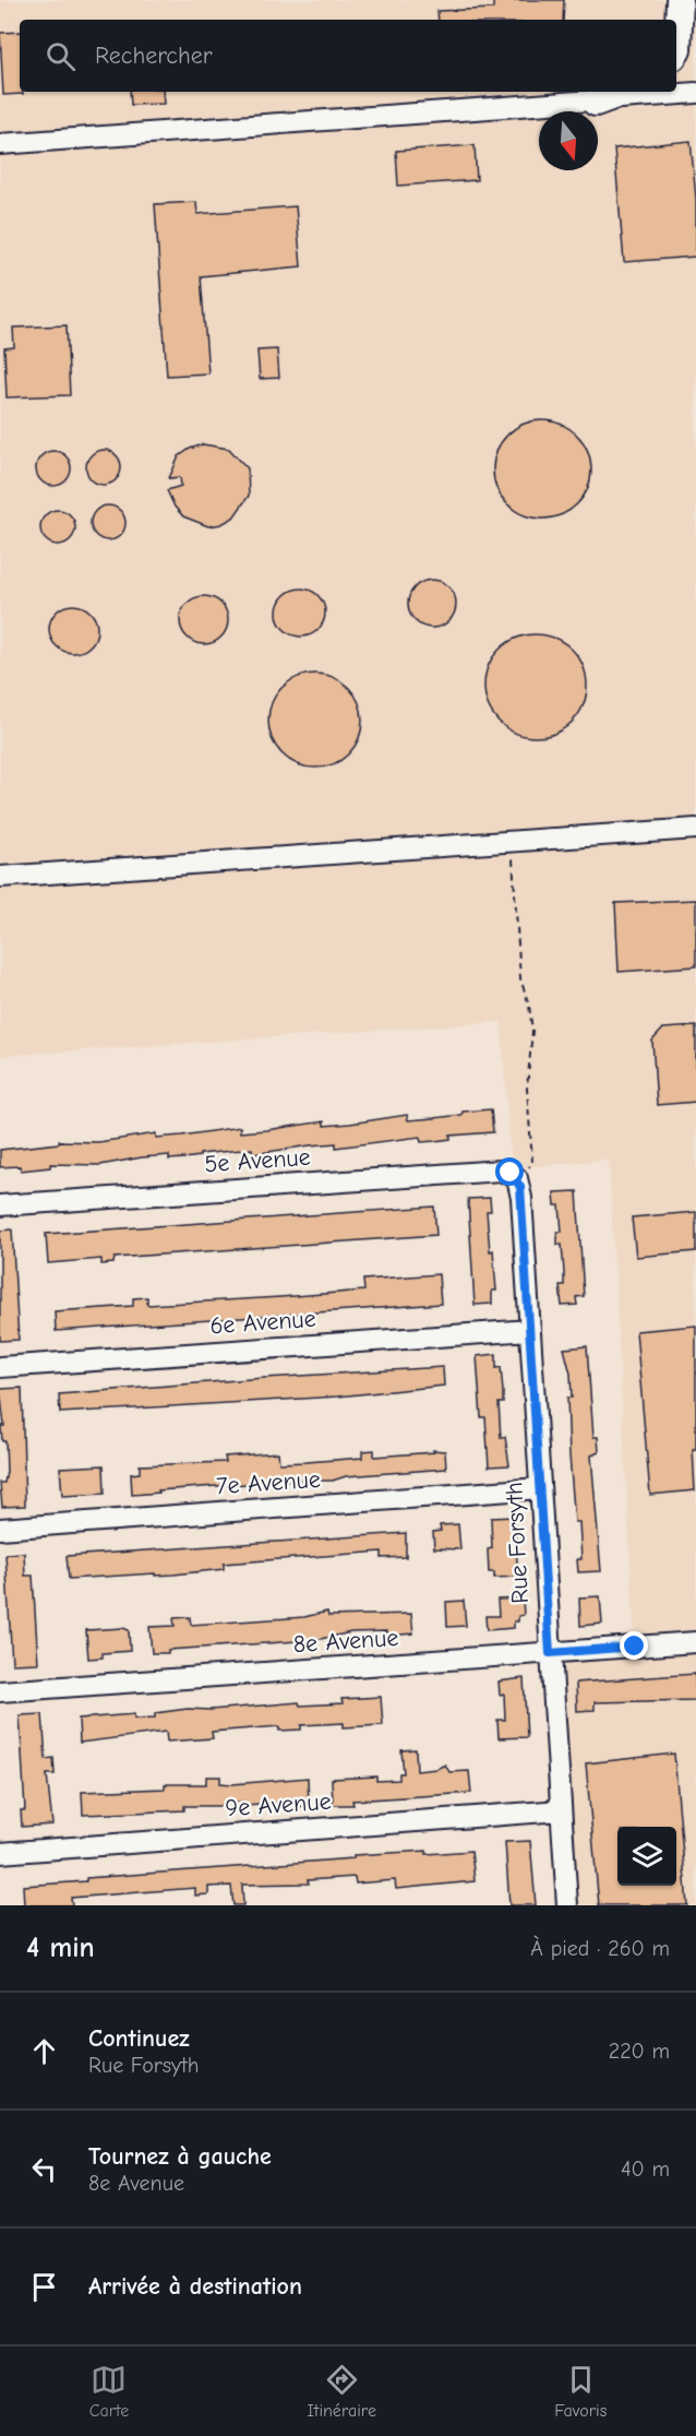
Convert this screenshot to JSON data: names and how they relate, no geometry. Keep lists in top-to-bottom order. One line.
{"streets":{"street":["5e Avenue","6e Avenue","7e Avenue","Rue Forsyth","8e Avenue","9e Avenue"]},"crossings":[["5e Avenue","Rue Forsyth"],["6e Avenue","Rue Forsyth"],["7e Avenue","Rue Forsyth"],["Rue Forsyth","8e Avenue"],["Rue Forsyth","9e Avenue"]],"north":"bottom","page":{"search":"Rechercher","heading":["4 min","À pied · 260 m"],"list":[["Continuez","Rue Forsyth","220 m"],["Tournez à gauche","8e Avenue","40 m"],"Arrivée à destination"],"nav":["Carte","Itinéraire","Favoris"]}}
